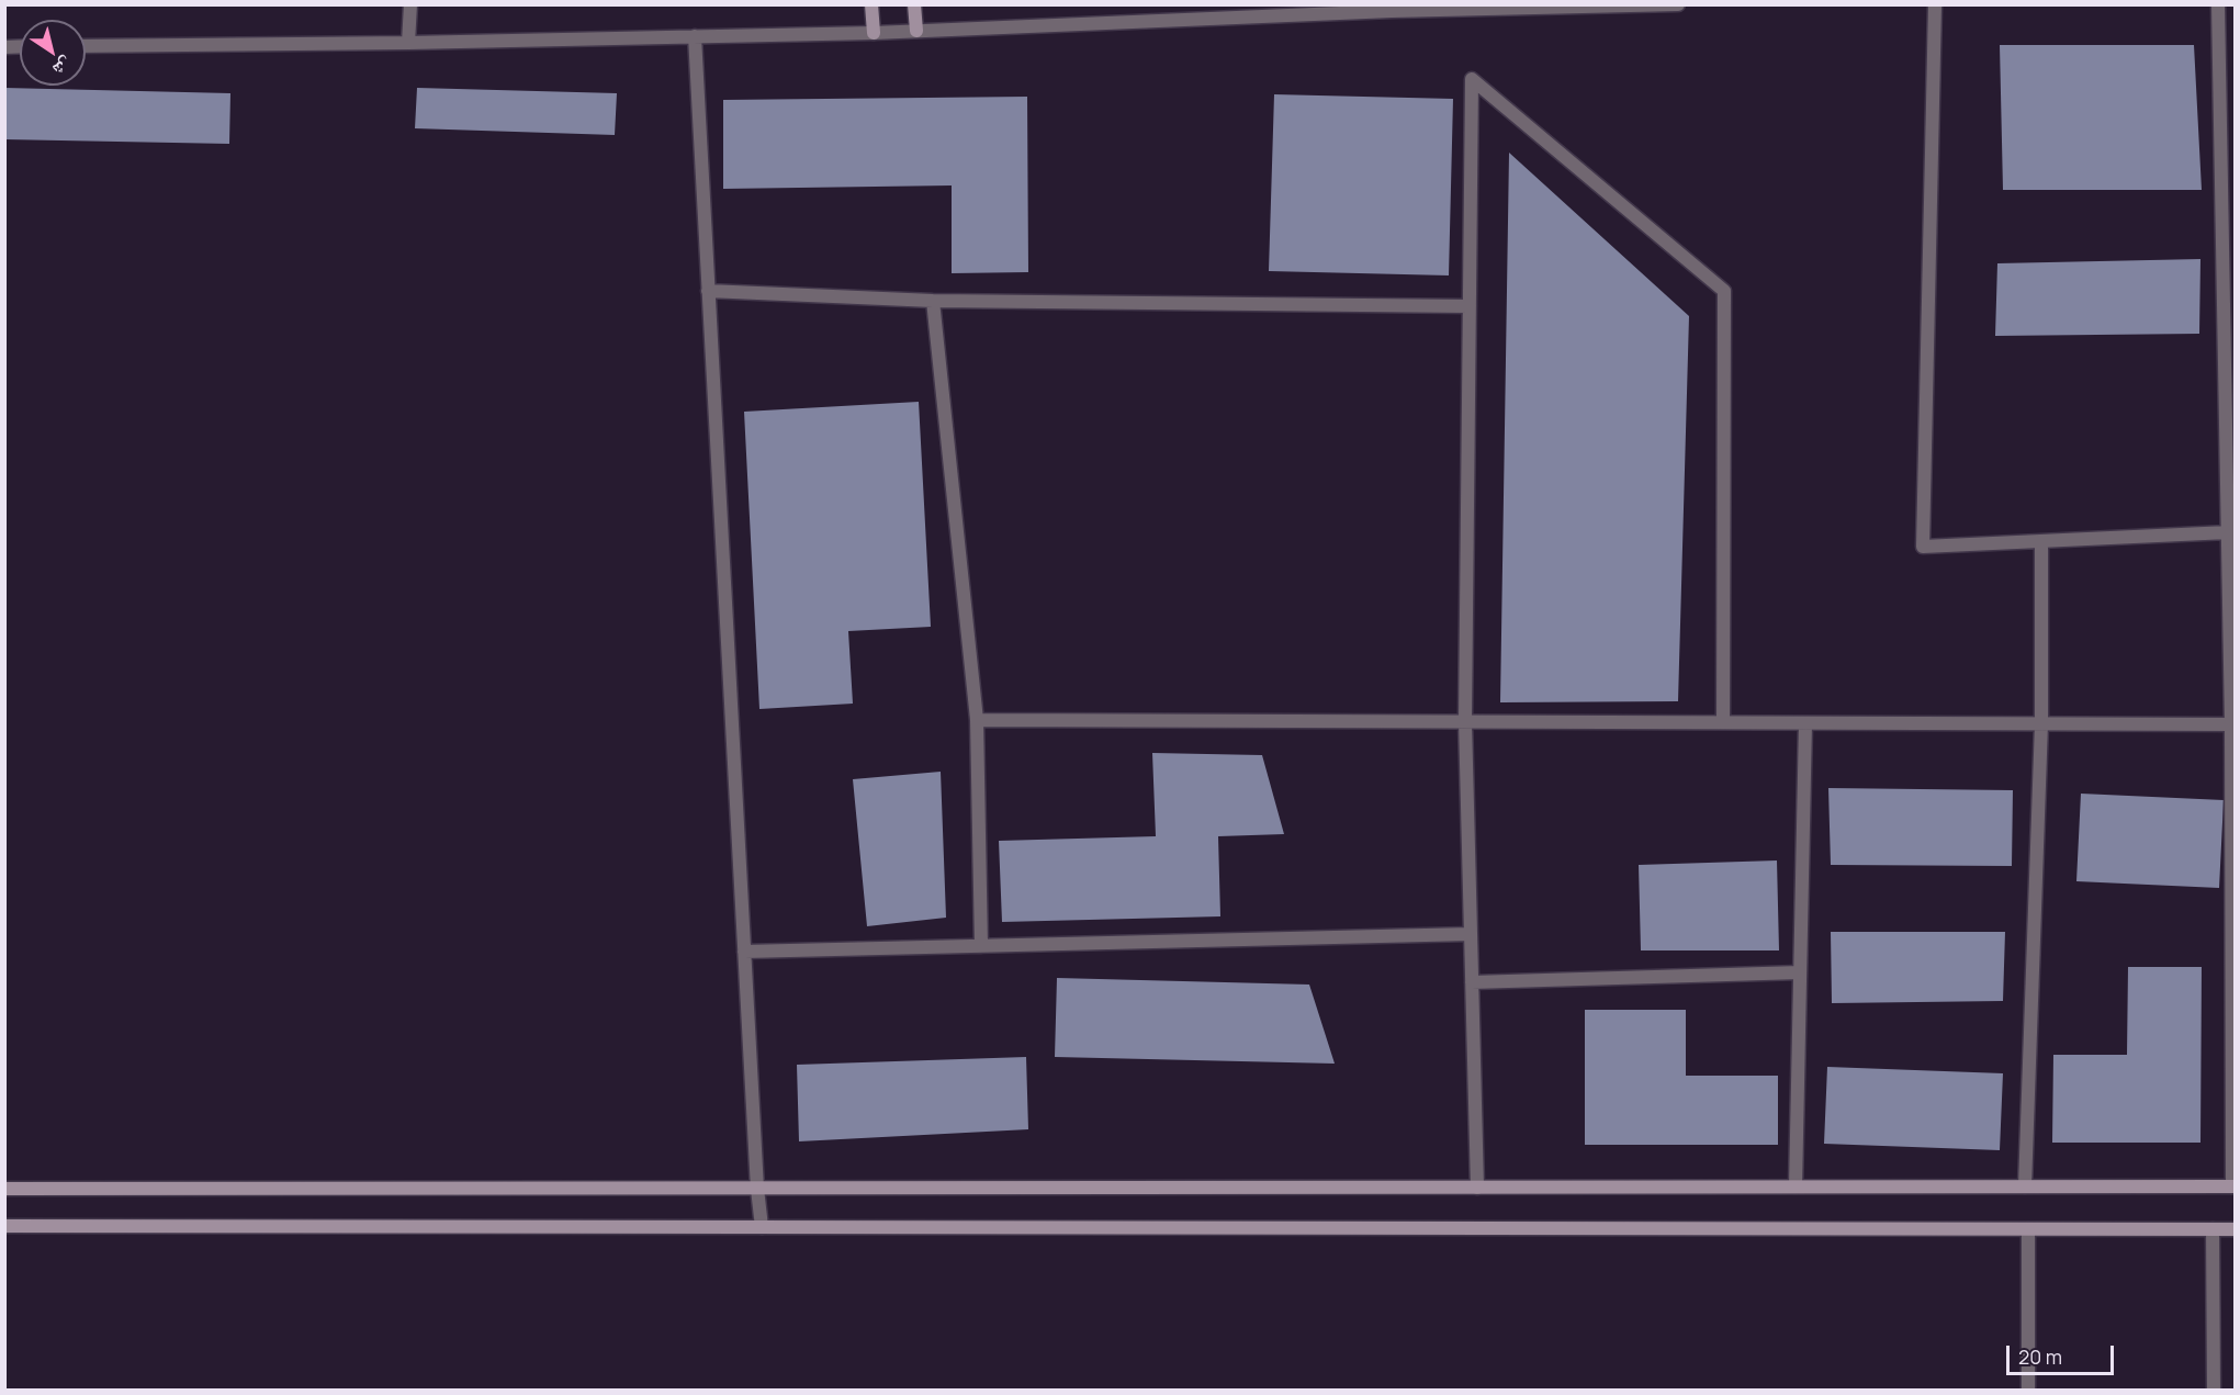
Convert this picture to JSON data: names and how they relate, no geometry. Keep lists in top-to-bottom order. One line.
{"scale_bar":"20 m","north":"bottom right"}
